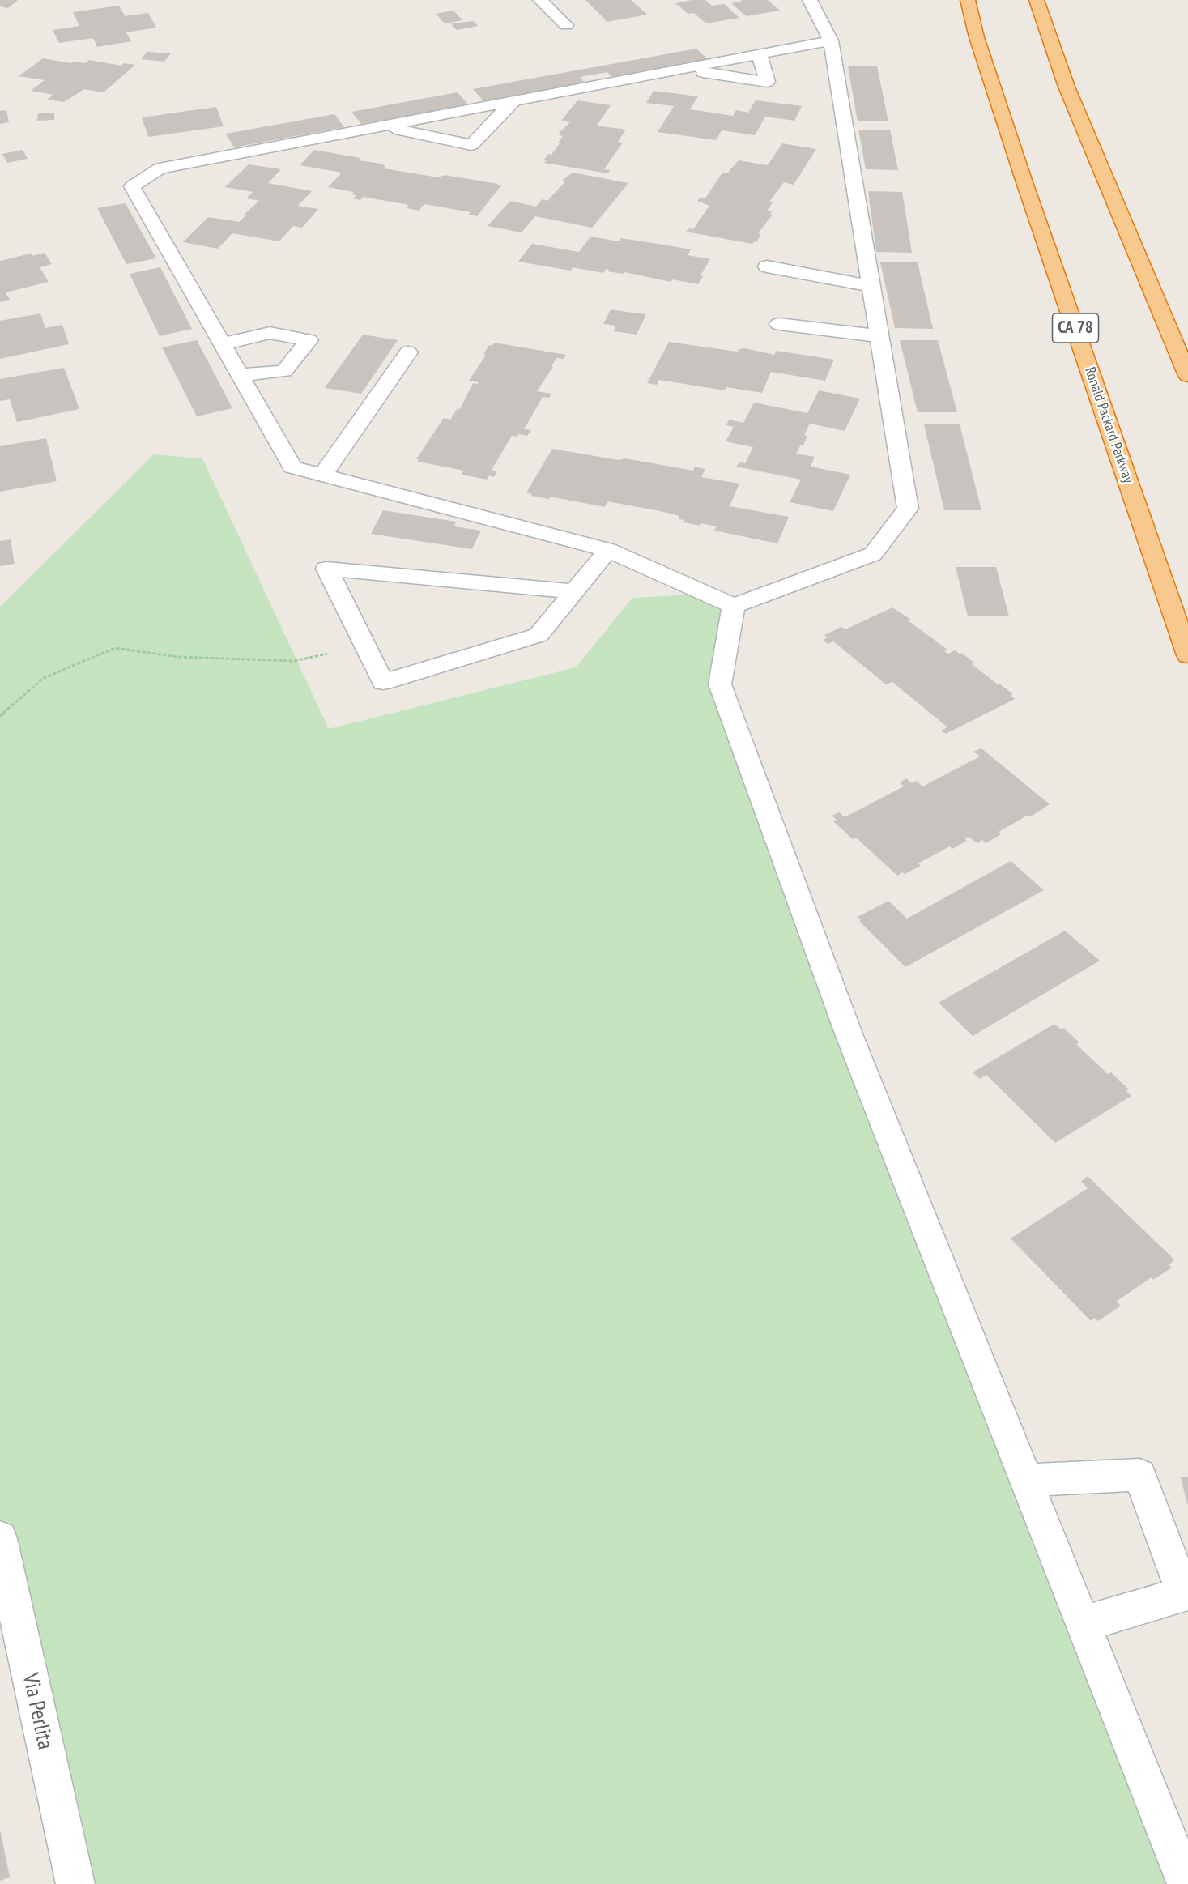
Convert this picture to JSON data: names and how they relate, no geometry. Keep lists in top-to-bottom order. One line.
{"streets":{"highway":["CA 78","Ronald Packard Parkway"],"lane":["Via Perlita"]}}
